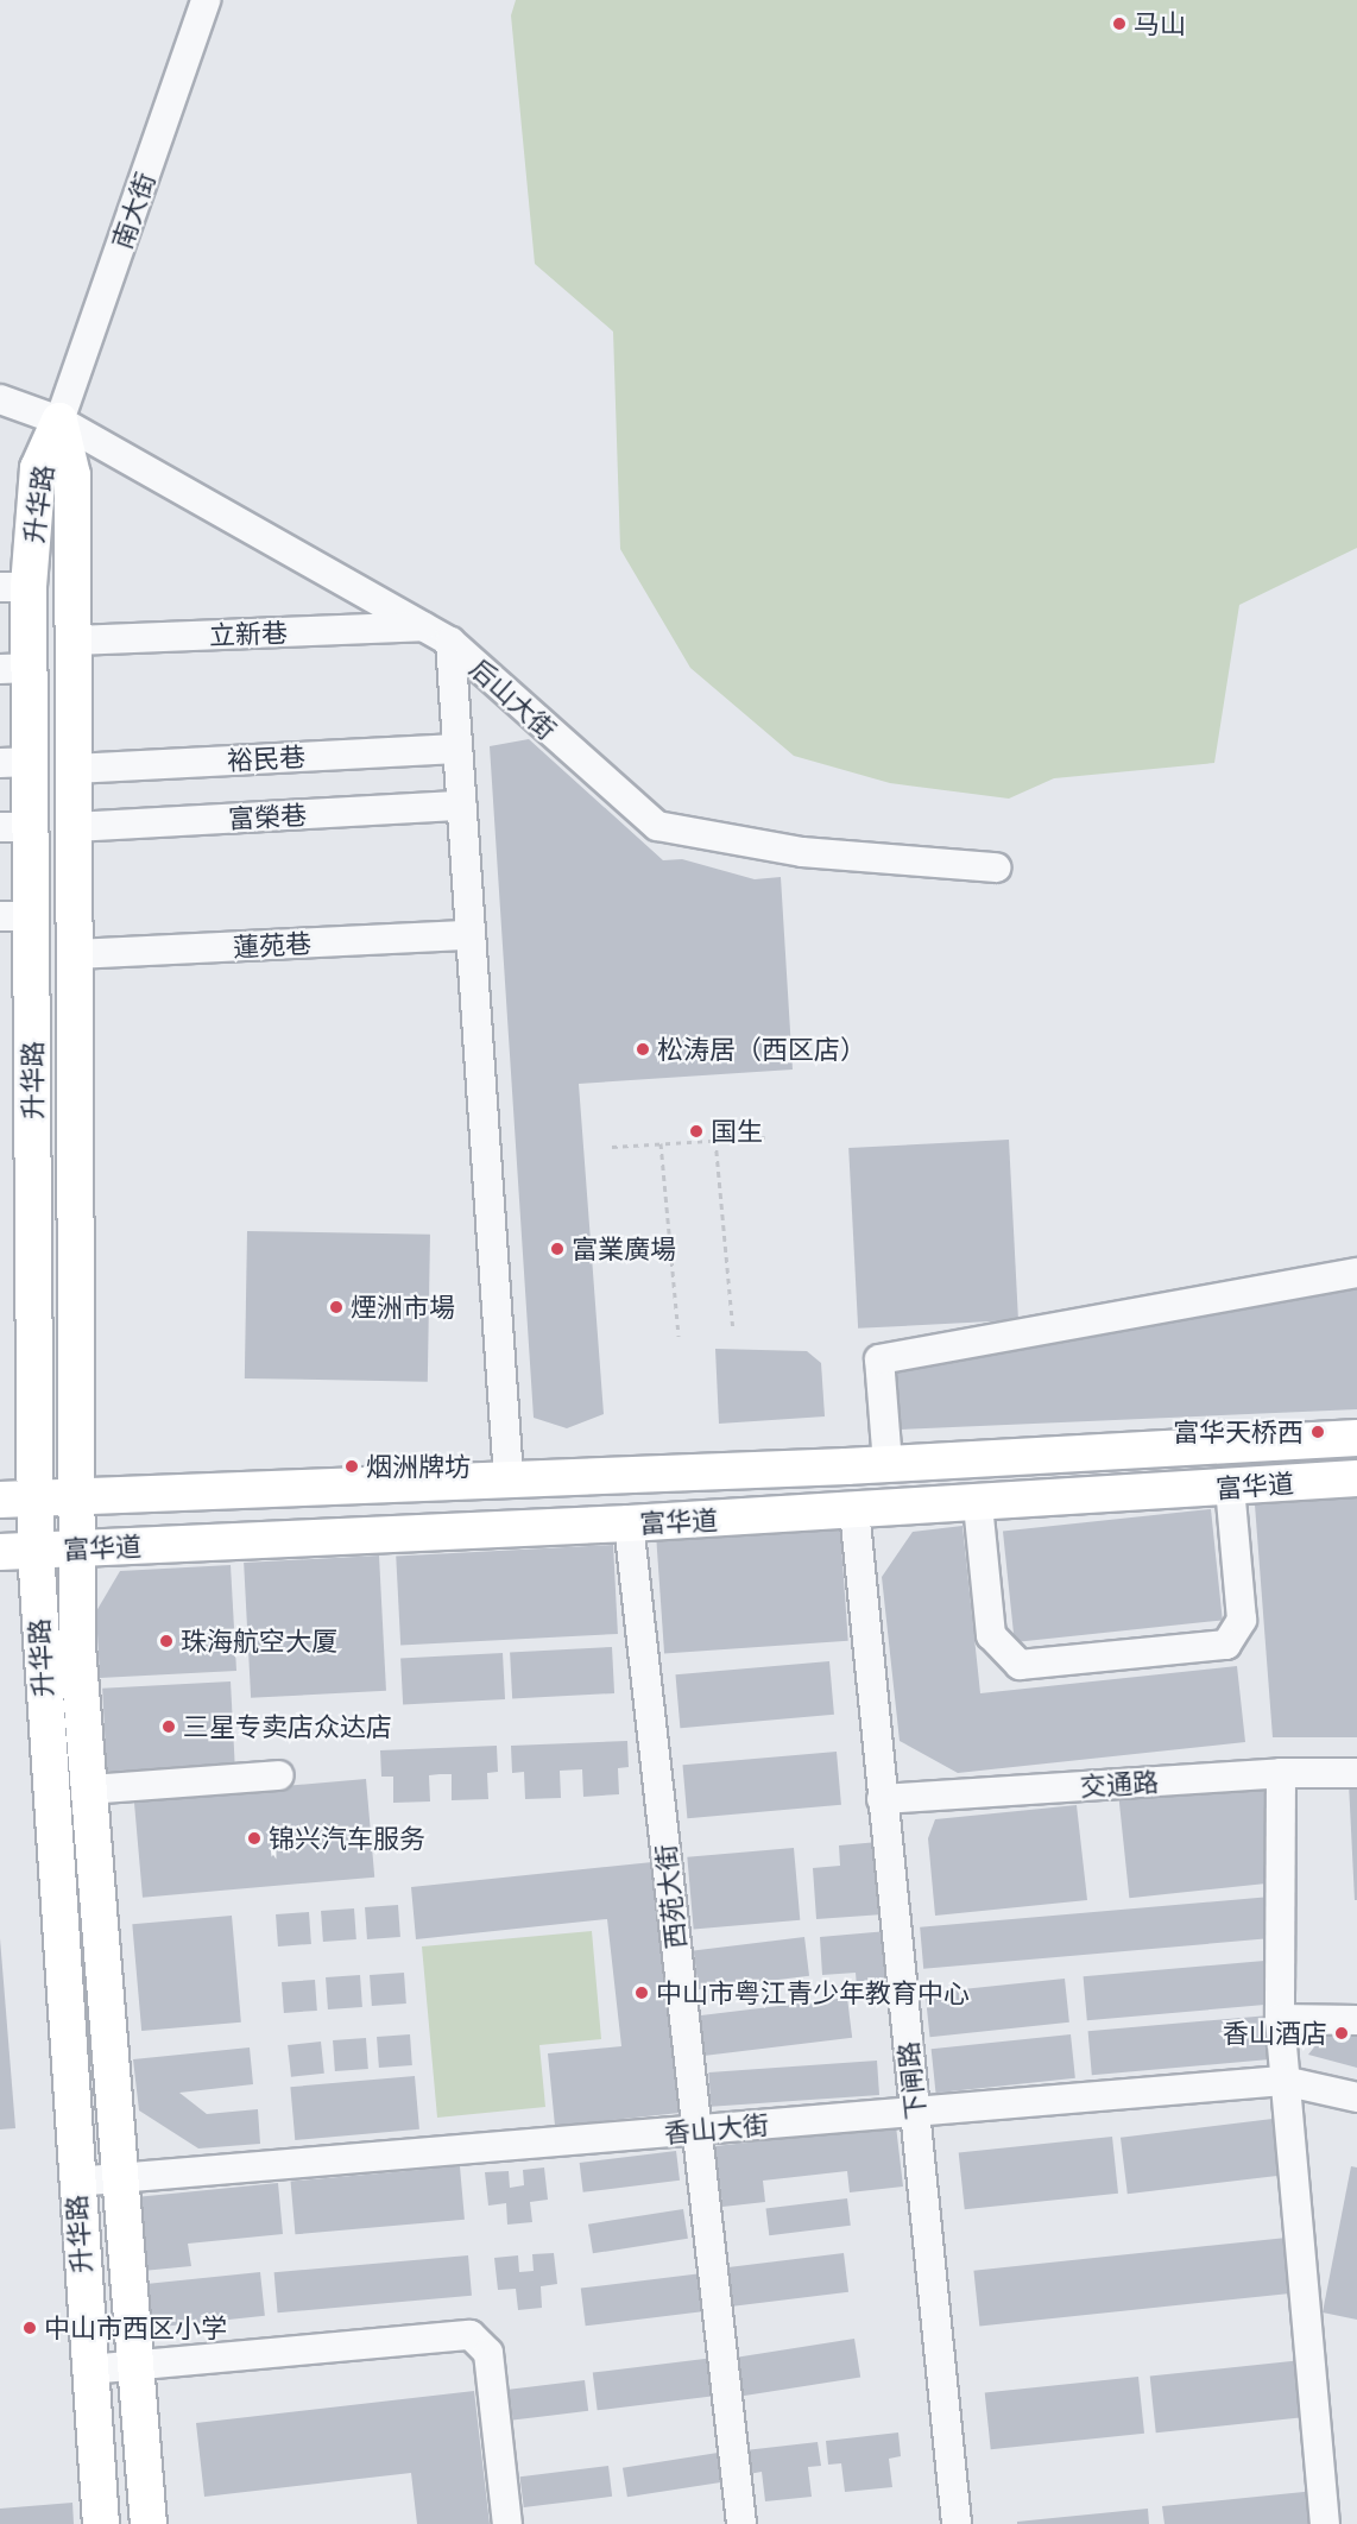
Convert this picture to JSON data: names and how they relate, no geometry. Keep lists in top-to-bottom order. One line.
{"streets":{"main road":["升华路","富华道"],"street":["南大街","立新巷","后山大街","裕民巷","富榮巷","蓮苑巷","交通路","西苑大街","下闸路","香山大街"]},"crossings":[["南大街","升华路"],["南大街","后山大街"],["升华路","立新巷"],["升华路","后山大街"],["升华路","裕民巷"],["升华路","富榮巷"],["升华路","蓮苑巷"],["升华路","富华道"],["升华路","香山大街"],["立新巷","后山大街"],["富华道","西苑大街"],["富华道","下闸路"],["交通路","下闸路"],["西苑大街","香山大街"],["下闸路","香山大街"]],"places":["马山","松涛居（西区店）","国生","富業廣場","煙洲市場","富华天桥西","烟洲牌坊","珠海航空大厦","三星专卖店众达店","锦兴汽车服务","中山市粤江青少年教育中心","香山酒店","中山市西区小学"]}
